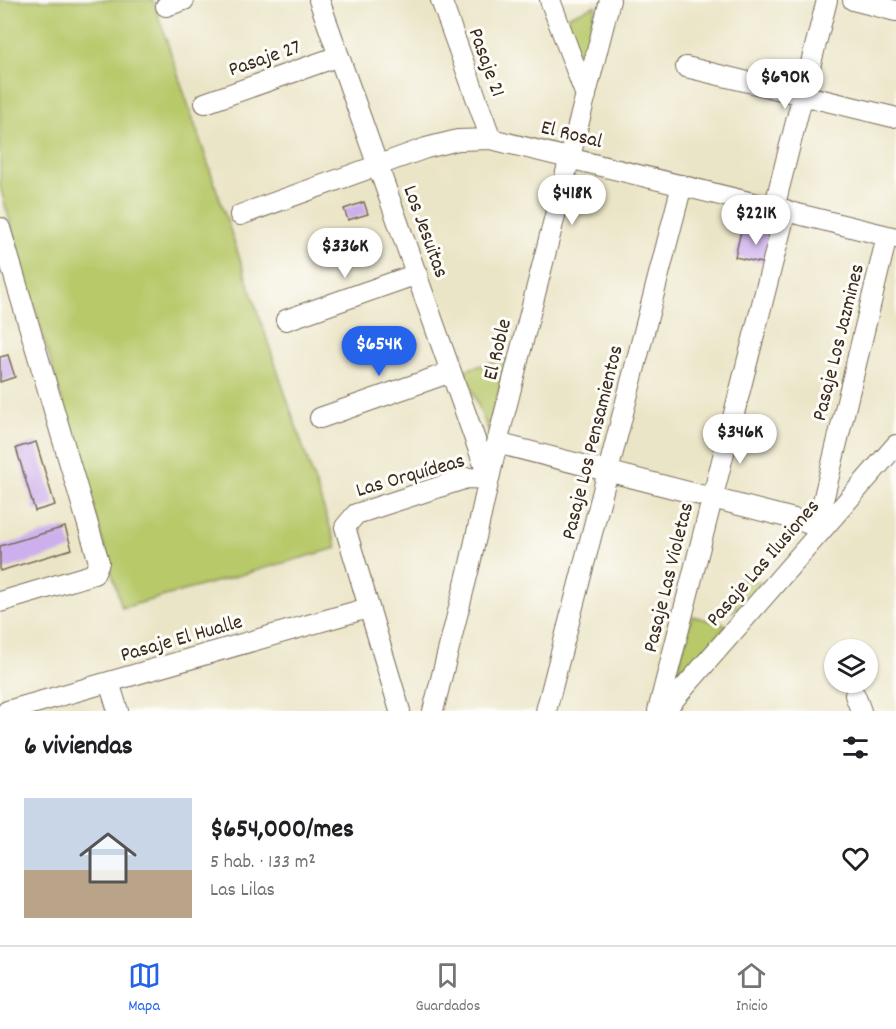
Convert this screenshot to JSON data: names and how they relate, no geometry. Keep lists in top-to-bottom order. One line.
{"streets":{"street":["Pasaje 27","Pasaje 21","El Rosal","Los Jesuitas","Pasaje Los Jazmines","El Roble","Pasaje Los Pensamientos","Las Orquídeas","Pasaje Las Ilusiones","Pasaje Las Violetas","Pasaje El Hualle"]},"crossings":[["Pasaje 27","Los Jesuitas"],["Pasaje 21","El Rosal"],["El Rosal","Los Jesuitas"],["El Rosal","Pasaje Los Jazmines"],["El Rosal","El Roble"],["El Rosal","Pasaje Los Pensamientos"],["El Rosal","Pasaje Las Violetas"],["Los Jesuitas","El Roble"],["Los Jesuitas","Las Orquídeas"],["Pasaje Los Jazmines","Pasaje Las Ilusiones"],["El Roble","Las Orquídeas"],["Las Orquídeas","Pasaje El Hualle"]],"page":{"price":["$690K","$418K","$221K","$336K","$654K","$346K"],"heading":"6 viviendas","list":[{"name":"$654,000/mes","note":"5 hab. · 133 m² · Las Lilas"}],"tabs":["Mapa","Guardados","Inicio"]}}
